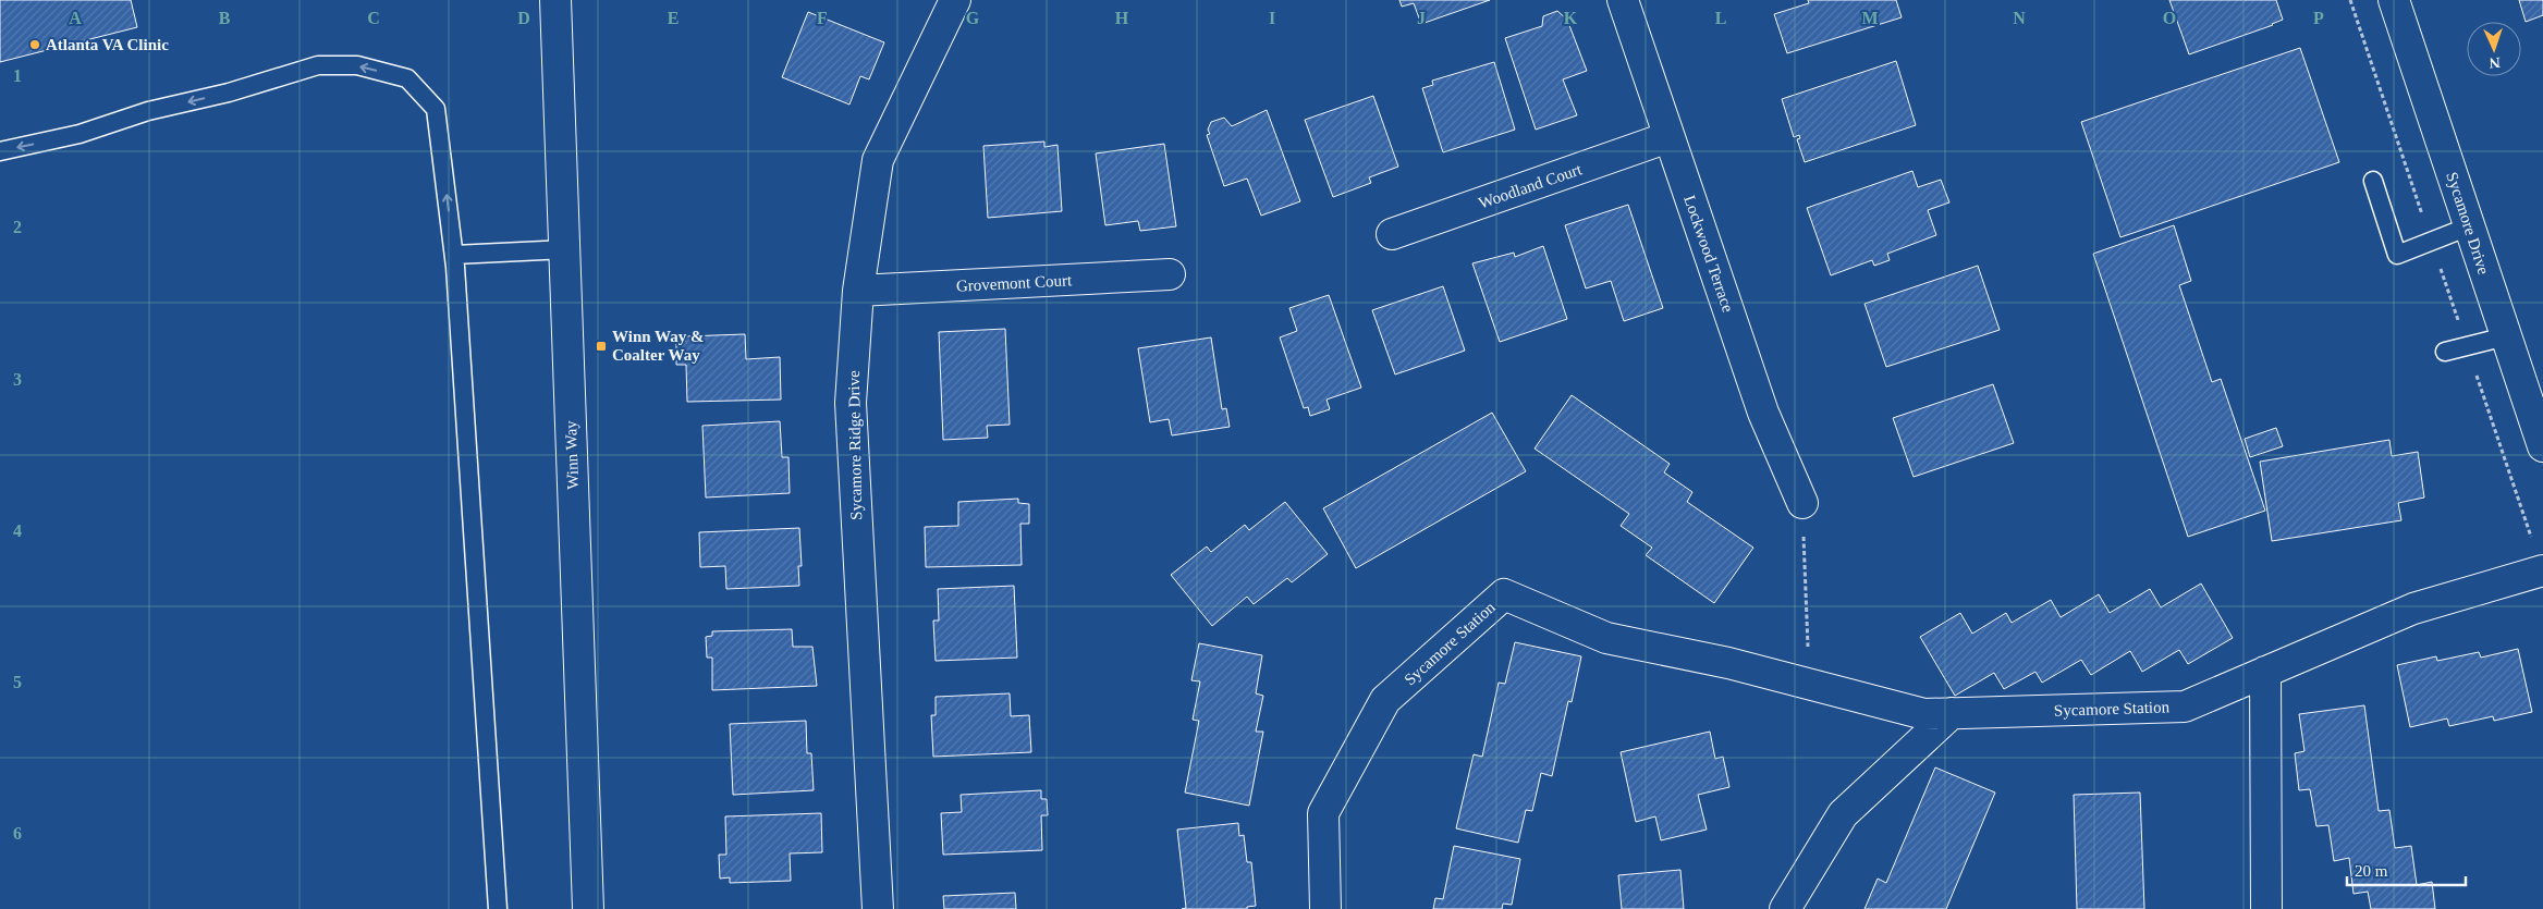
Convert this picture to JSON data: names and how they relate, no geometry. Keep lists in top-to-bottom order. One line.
{"streets":{"street":["Woodland Court","Sycamore Drive","Lockwood Terrace","Grovemont Court","Sycamore Ridge Drive","Winn Way","Sycamore Station"]},"crossings":[["Woodland Court","Lockwood Terrace"],["Grovemont Court","Sycamore Ridge Drive"]],"places":{"other":["Atlanta VA Clinic"],"transit":["Winn Way & Coalter Way"]},"scale_bar":"20 m","north":"bottom","grid":{"columns":["A","B","C","D","E","F","G","H","I","J","K","L","M","N","O","P"],"rows":["1","2","3","4","5","6"]}}
